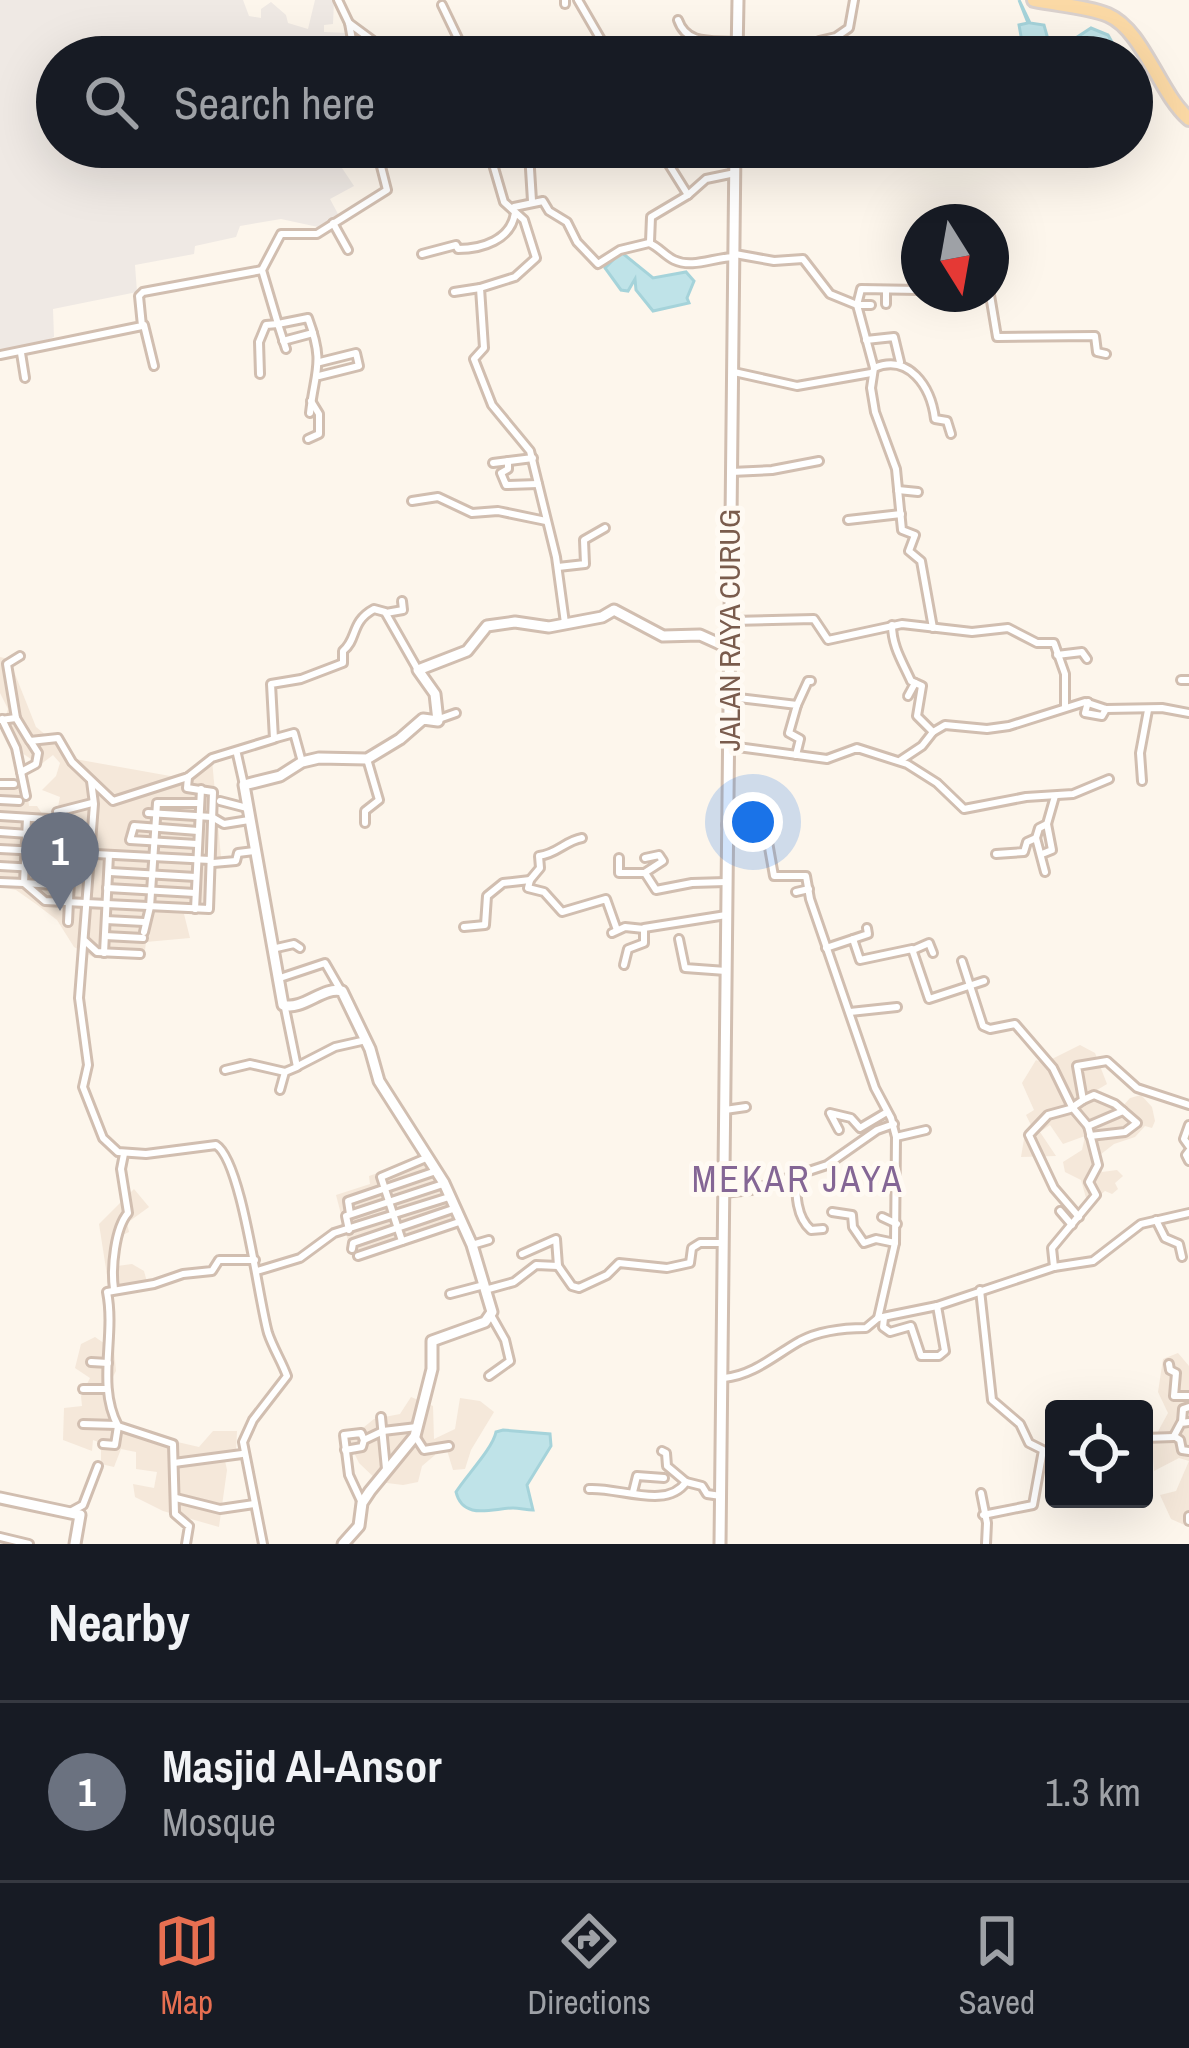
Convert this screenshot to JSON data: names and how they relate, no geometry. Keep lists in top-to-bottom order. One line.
{"streets":{"street":["JALAN RAYA CURUG"]},"districts":["MEKAR JAYA"],"north":"bottom","page":{"search":"Search here","pins":"1","heading":"Nearby","list":[{"mark":"1","name":"Masjid Al-Ansor","note":"Mosque","value":"1.3 km"}],"nav":["Map","Directions","Saved"]}}
